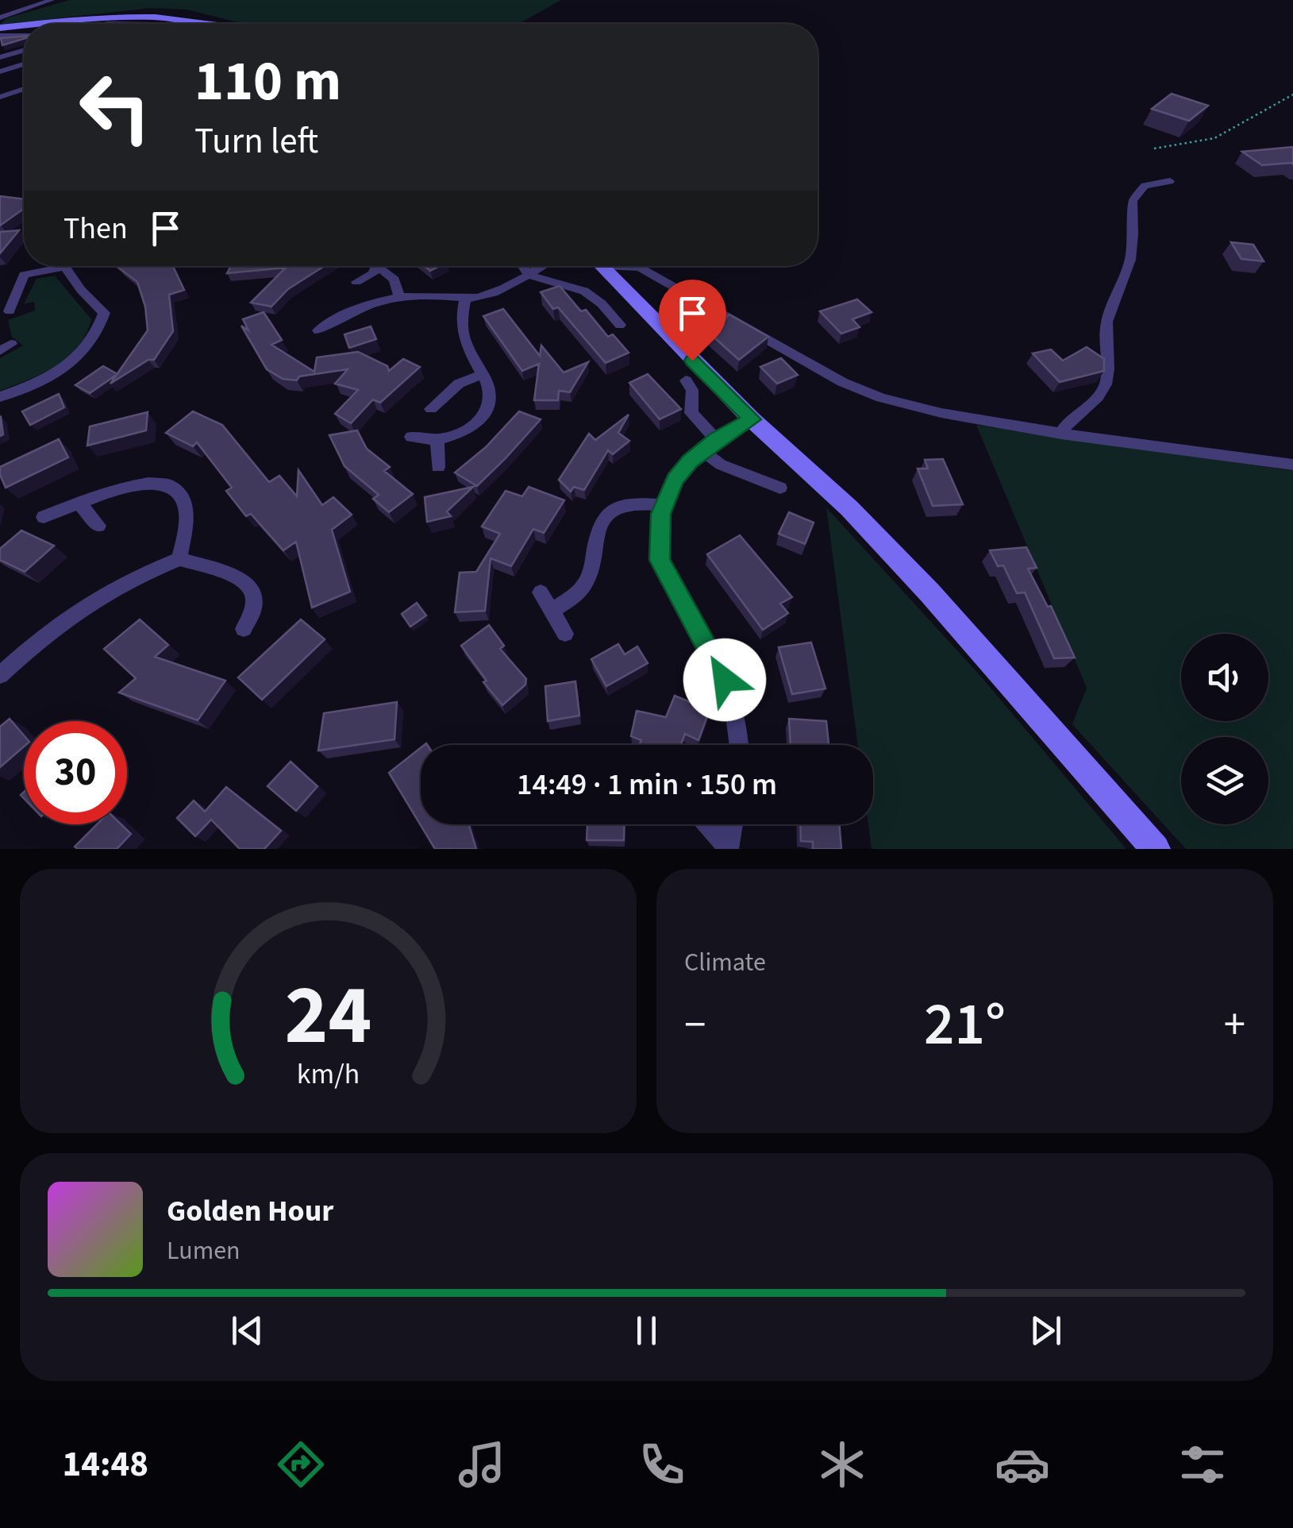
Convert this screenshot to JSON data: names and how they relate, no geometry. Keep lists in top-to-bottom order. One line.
{"page":{"turn":["110 m","Turn left"],"then":"Then","limit":"30","trip":"14:49 · 1 min · 150 m","tile":"Climate","heat":["−","21°","+"],"song":["Golden Hour","Lumen"],"tabs":"14:48","gauge":["24","km/h"]}}
